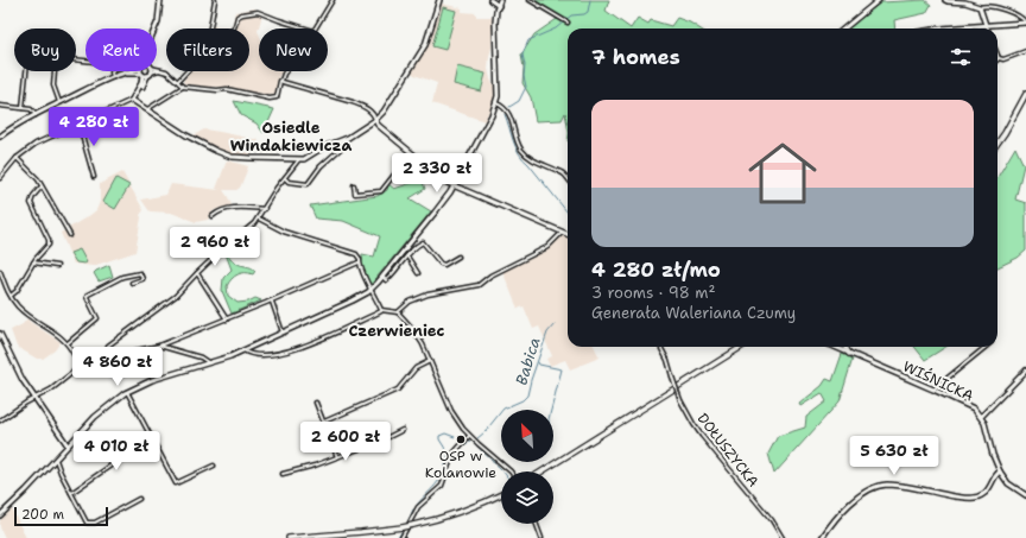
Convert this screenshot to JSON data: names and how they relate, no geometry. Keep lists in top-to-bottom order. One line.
{"streets":{"main road":["WIŚNICKA"],"street":["DOŁUSZYCKA"]},"districts":["Osiedle Windakiewicza","Czerwieniec"],"water":["Babica"],"places":["OSP w Kolanowie"],"scale_bar":"200 m","north":"top left","page":{"chip":["Buy","Rent","Filters","New"],"heading":"7 homes","list":[{"name":"4 280 zł/mo","note":"3 rooms · 98 m² · Generała Waleriana Czumy"}],"price":["4 280 zł","2 330 zł","2 960 zł","4 860 zł","2 600 zł","4 010 zł","5 630 zł"],"scale":"200 m"}}
